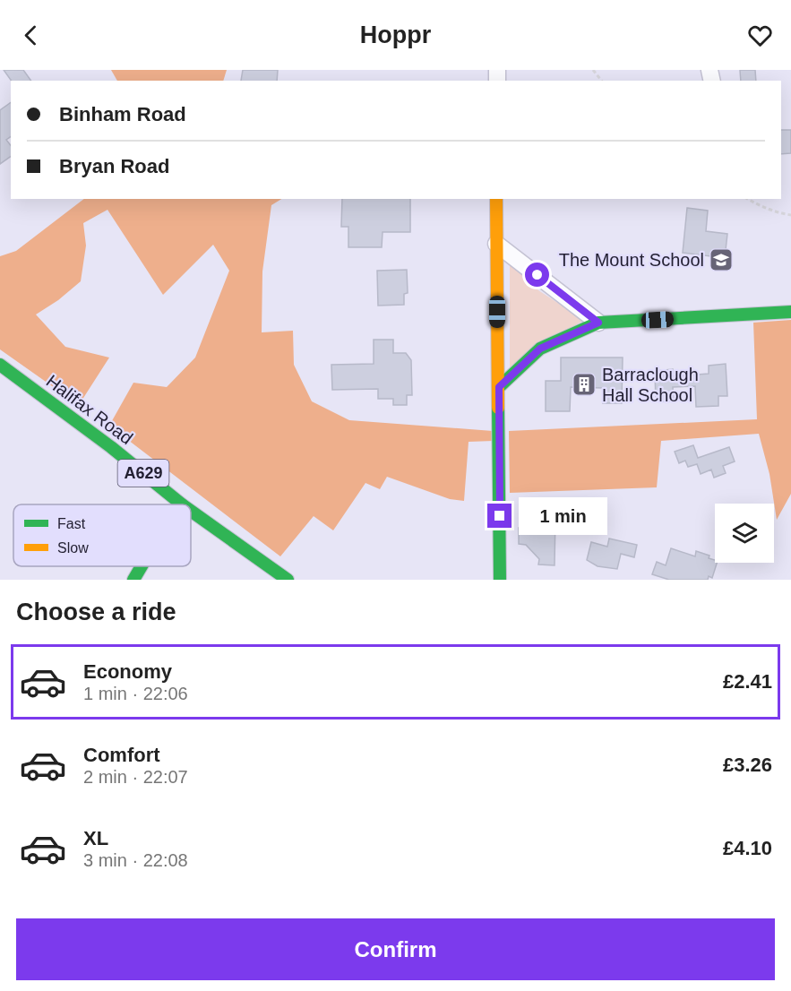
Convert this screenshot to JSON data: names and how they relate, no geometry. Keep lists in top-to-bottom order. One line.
{"streets":{"main road":["Halifax Road","A629"]},"places":{"school or university":["The Mount School"],"building":["Barraclough Hall School"]},"legend":["Fast","Slow"],"page":{"header":"Hoppr","banner":["Binham Road","Bryan Road"],"bubble":"1 min","heading":"Choose a ride","list":[{"name":"Economy","note":"1 min · 22:06","value":"£2.41"},{"name":"Comfort","note":"2 min · 22:07","value":"£3.26"},{"name":"XL","note":"3 min · 22:08","value":"£4.10"}],"buttons":"Confirm"}}
